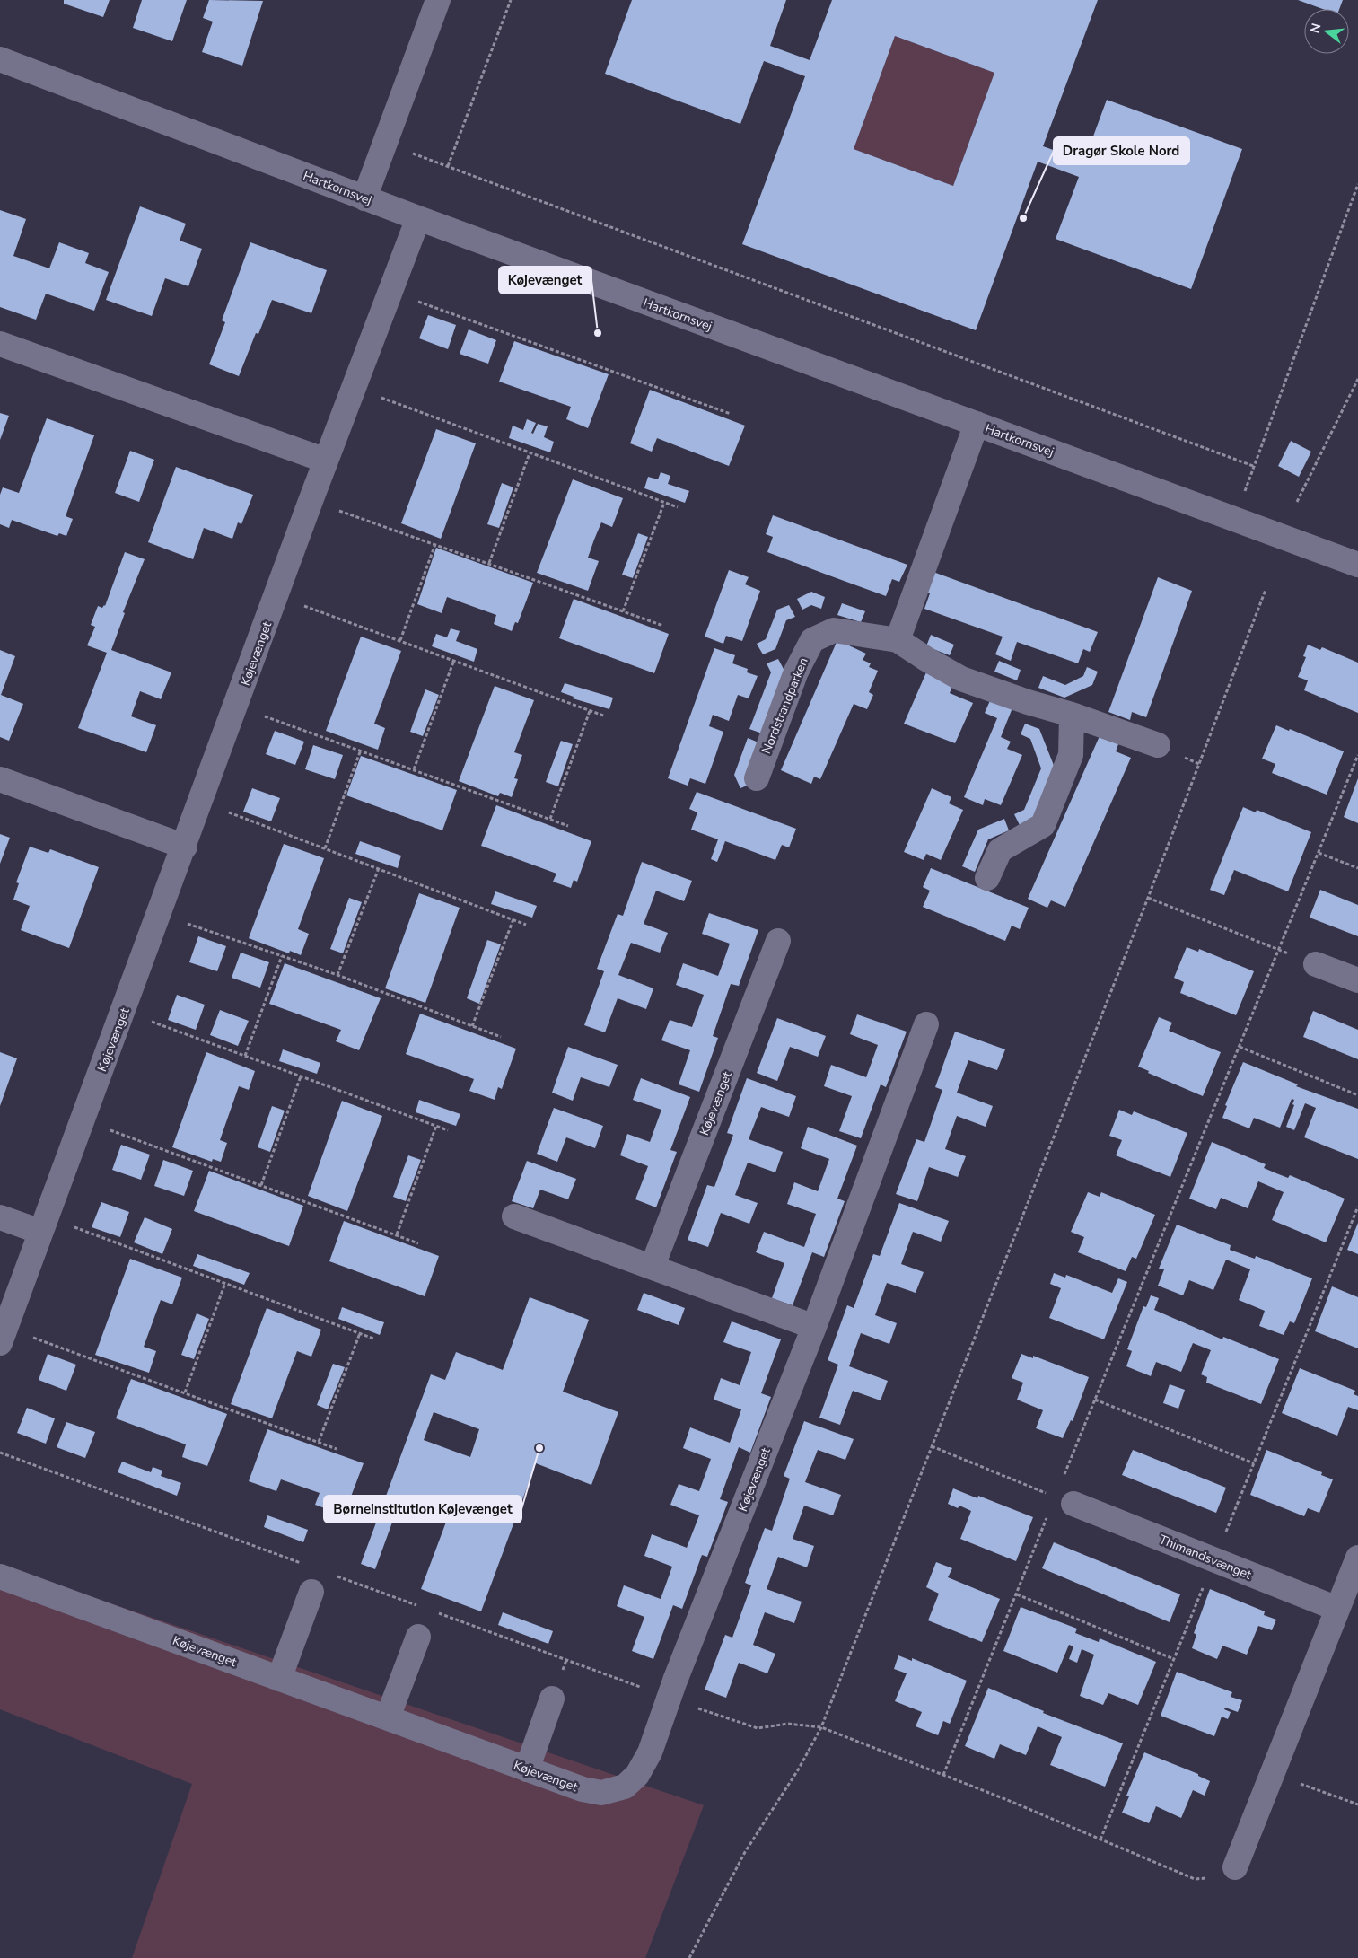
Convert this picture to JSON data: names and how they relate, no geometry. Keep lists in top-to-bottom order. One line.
{"streets":{"street":["Hartkornsvej","Køjevænget","Nordstrandparken","Thimandsvænget"]},"crossings":[["Hartkornsvej","Køjevænget"]],"places":["Dragør Skole Nord","Køjevænget","Børneinstitution Køjevænget"],"north":"left"}
